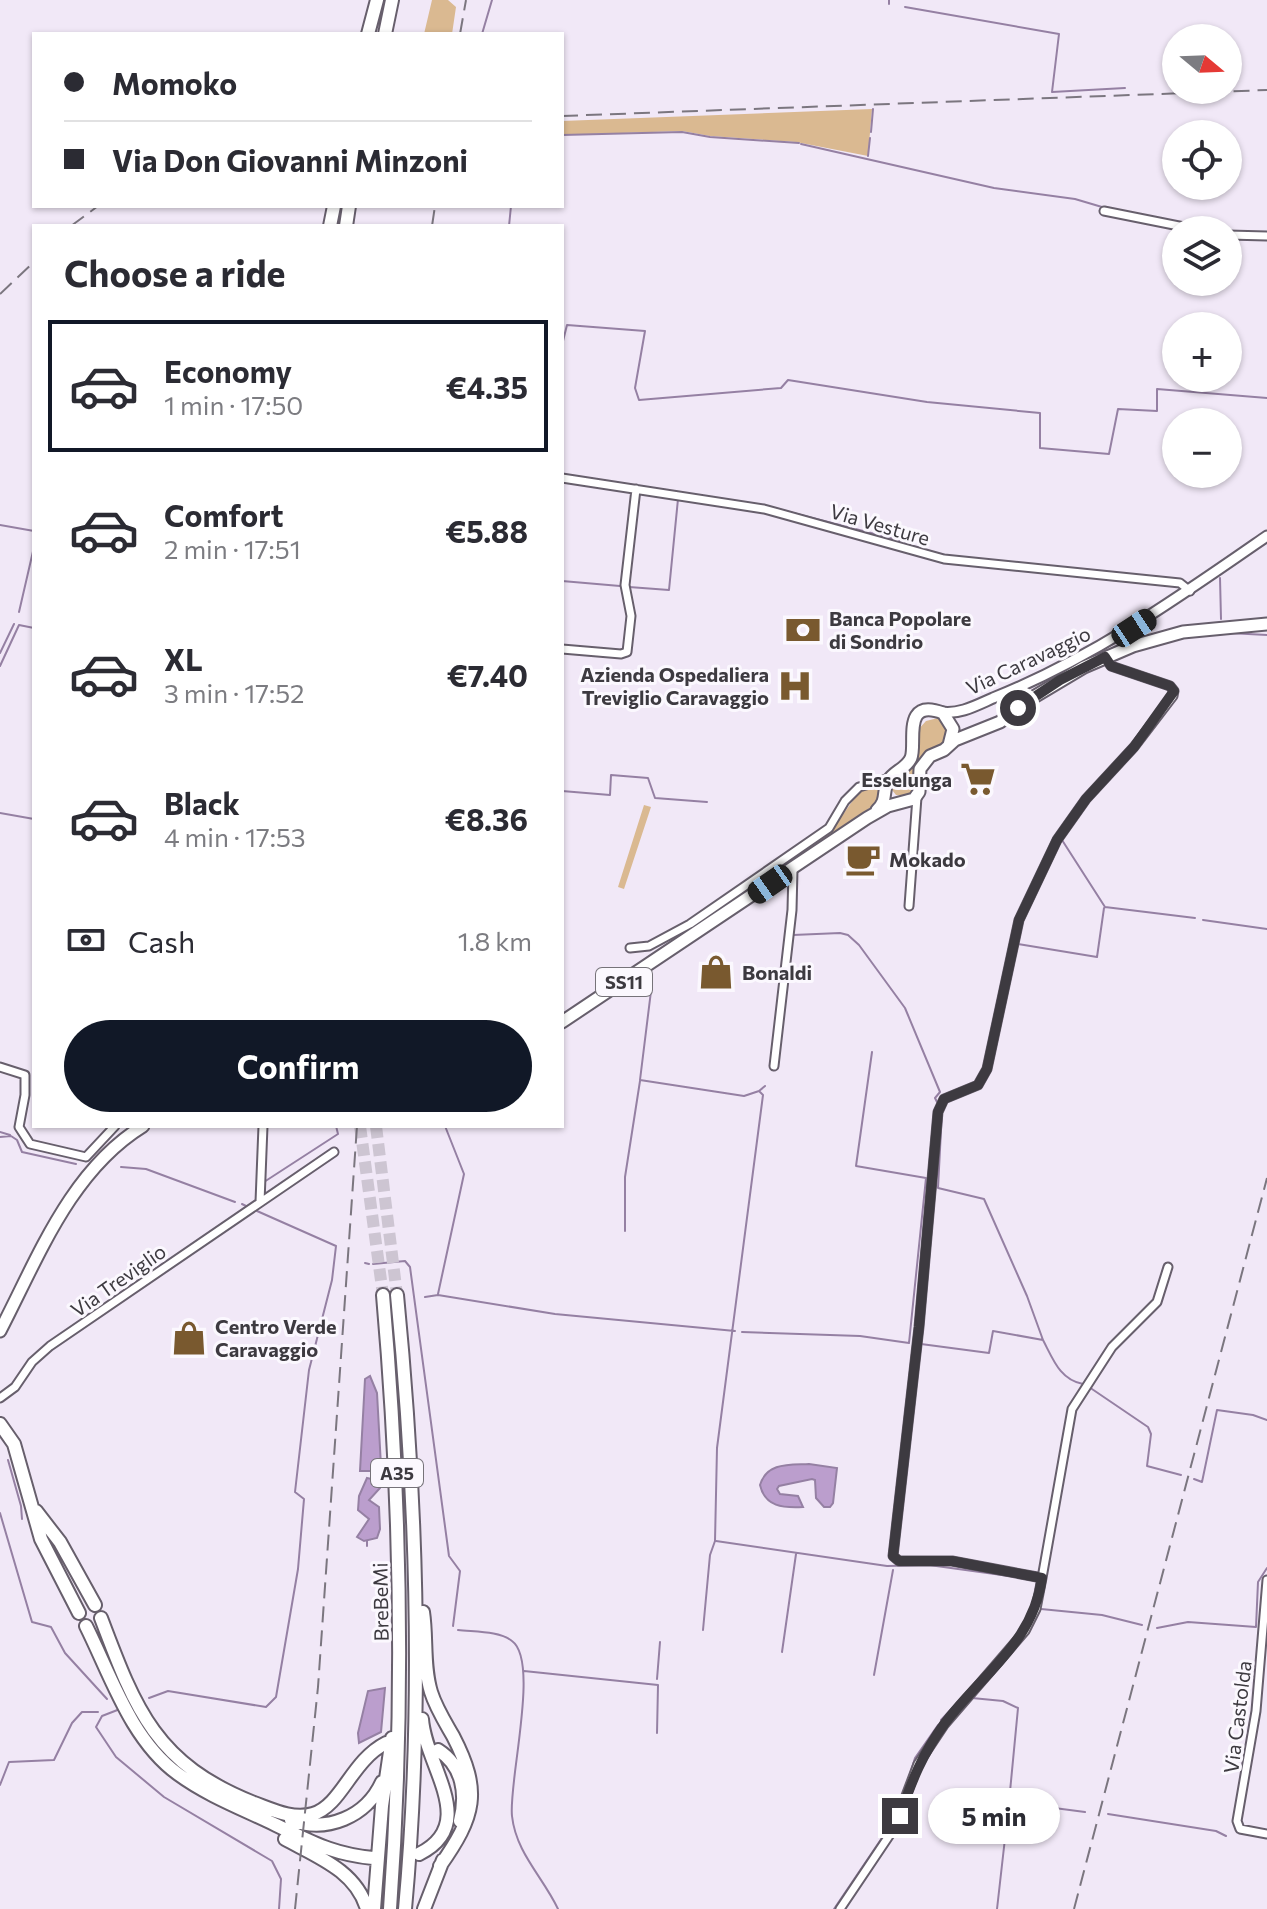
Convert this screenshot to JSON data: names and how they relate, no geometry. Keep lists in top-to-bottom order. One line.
{"streets":{"highway":["A35","BreBeMi"],"main road":["Via Caravaggio","SS11"],"street":["Via Vesture","Via Treviglio","Via Castolda"]},"crossings":[["Via Vesture","Via Caravaggio"]],"places":{"bank":["Banca Popolare di Sondrio"],"hospital":["Azienda Ospedaliera Treviglio Caravaggio"],"supermarket":["Esselunga"],"cafe":["Mokado"],"shop":["Bonaldi","Centro Verde Caravaggio"]},"north":"right","page":{"map_buttons":["+","−"],"banner":["Momoko","Via Don Giovanni Minzoni"],"heading":"Choose a ride","list":[{"name":"Economy","note":"1 min · 17:50","value":"€4.35"},{"name":"Comfort","note":"2 min · 17:51","value":"€5.88"},{"name":"XL","note":"3 min · 17:52","value":"€7.40"},{"name":"Black","note":"4 min · 17:53","value":"€8.36"}],"pay":["Cash","1.8 km"],"buttons":"Confirm","bubble":"5 min"}}
